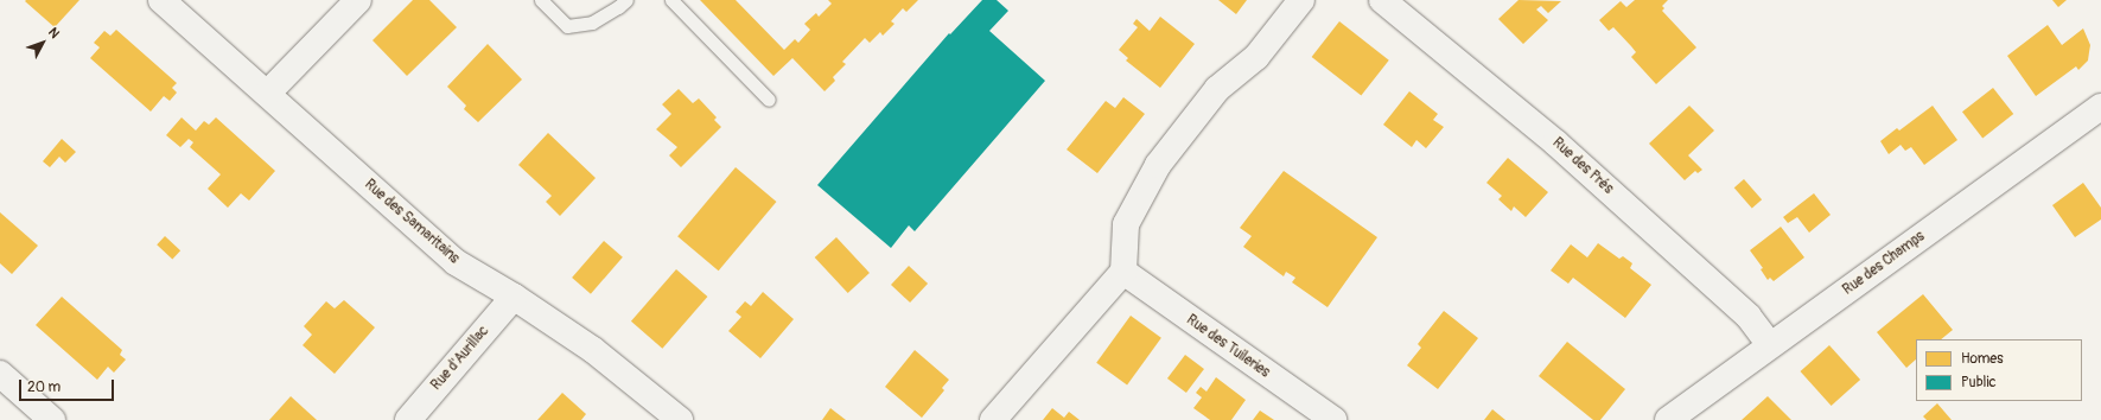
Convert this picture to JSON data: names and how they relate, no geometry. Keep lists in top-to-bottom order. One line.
{"streets":{"street":["Rue des Prés","Rue des Samaritains","Rue des Champs","Rue des Tuileries","Rue d'Aurillac"]},"crossings":[["Rue des Prés","Rue des Champs"],["Rue des Samaritains","Rue d'Aurillac"]],"legend":["Homes","Public"],"scale_bar":"20 m","north":"top right"}
